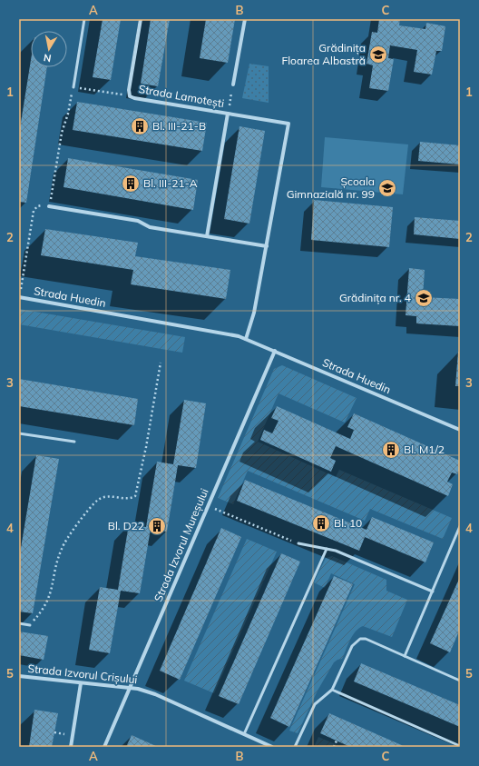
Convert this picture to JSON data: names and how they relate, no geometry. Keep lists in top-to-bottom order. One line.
{"streets":{"street":["Strada Lamotești","Strada Huedin","Strada Izvorul Mureșului","Strada Izvorul Crișului"]},"crossings":[["Strada Huedin","Strada Izvorul Mureșului"],["Strada Izvorul Mureșului","Strada Izvorul Crișului"]],"places":{"school or university":["Grădinița Floarea Albastră","Școala Gimnazială nr. 99","Grădinița nr. 4"],"building":["Bl. III-21-B","Bl. III-21-A","Bl. M1/2","Bl. 10","Bl. D22"]},"north":"bottom","grid":{"columns":["A","B","C"],"rows":["1","2","3","4","5"]}}
